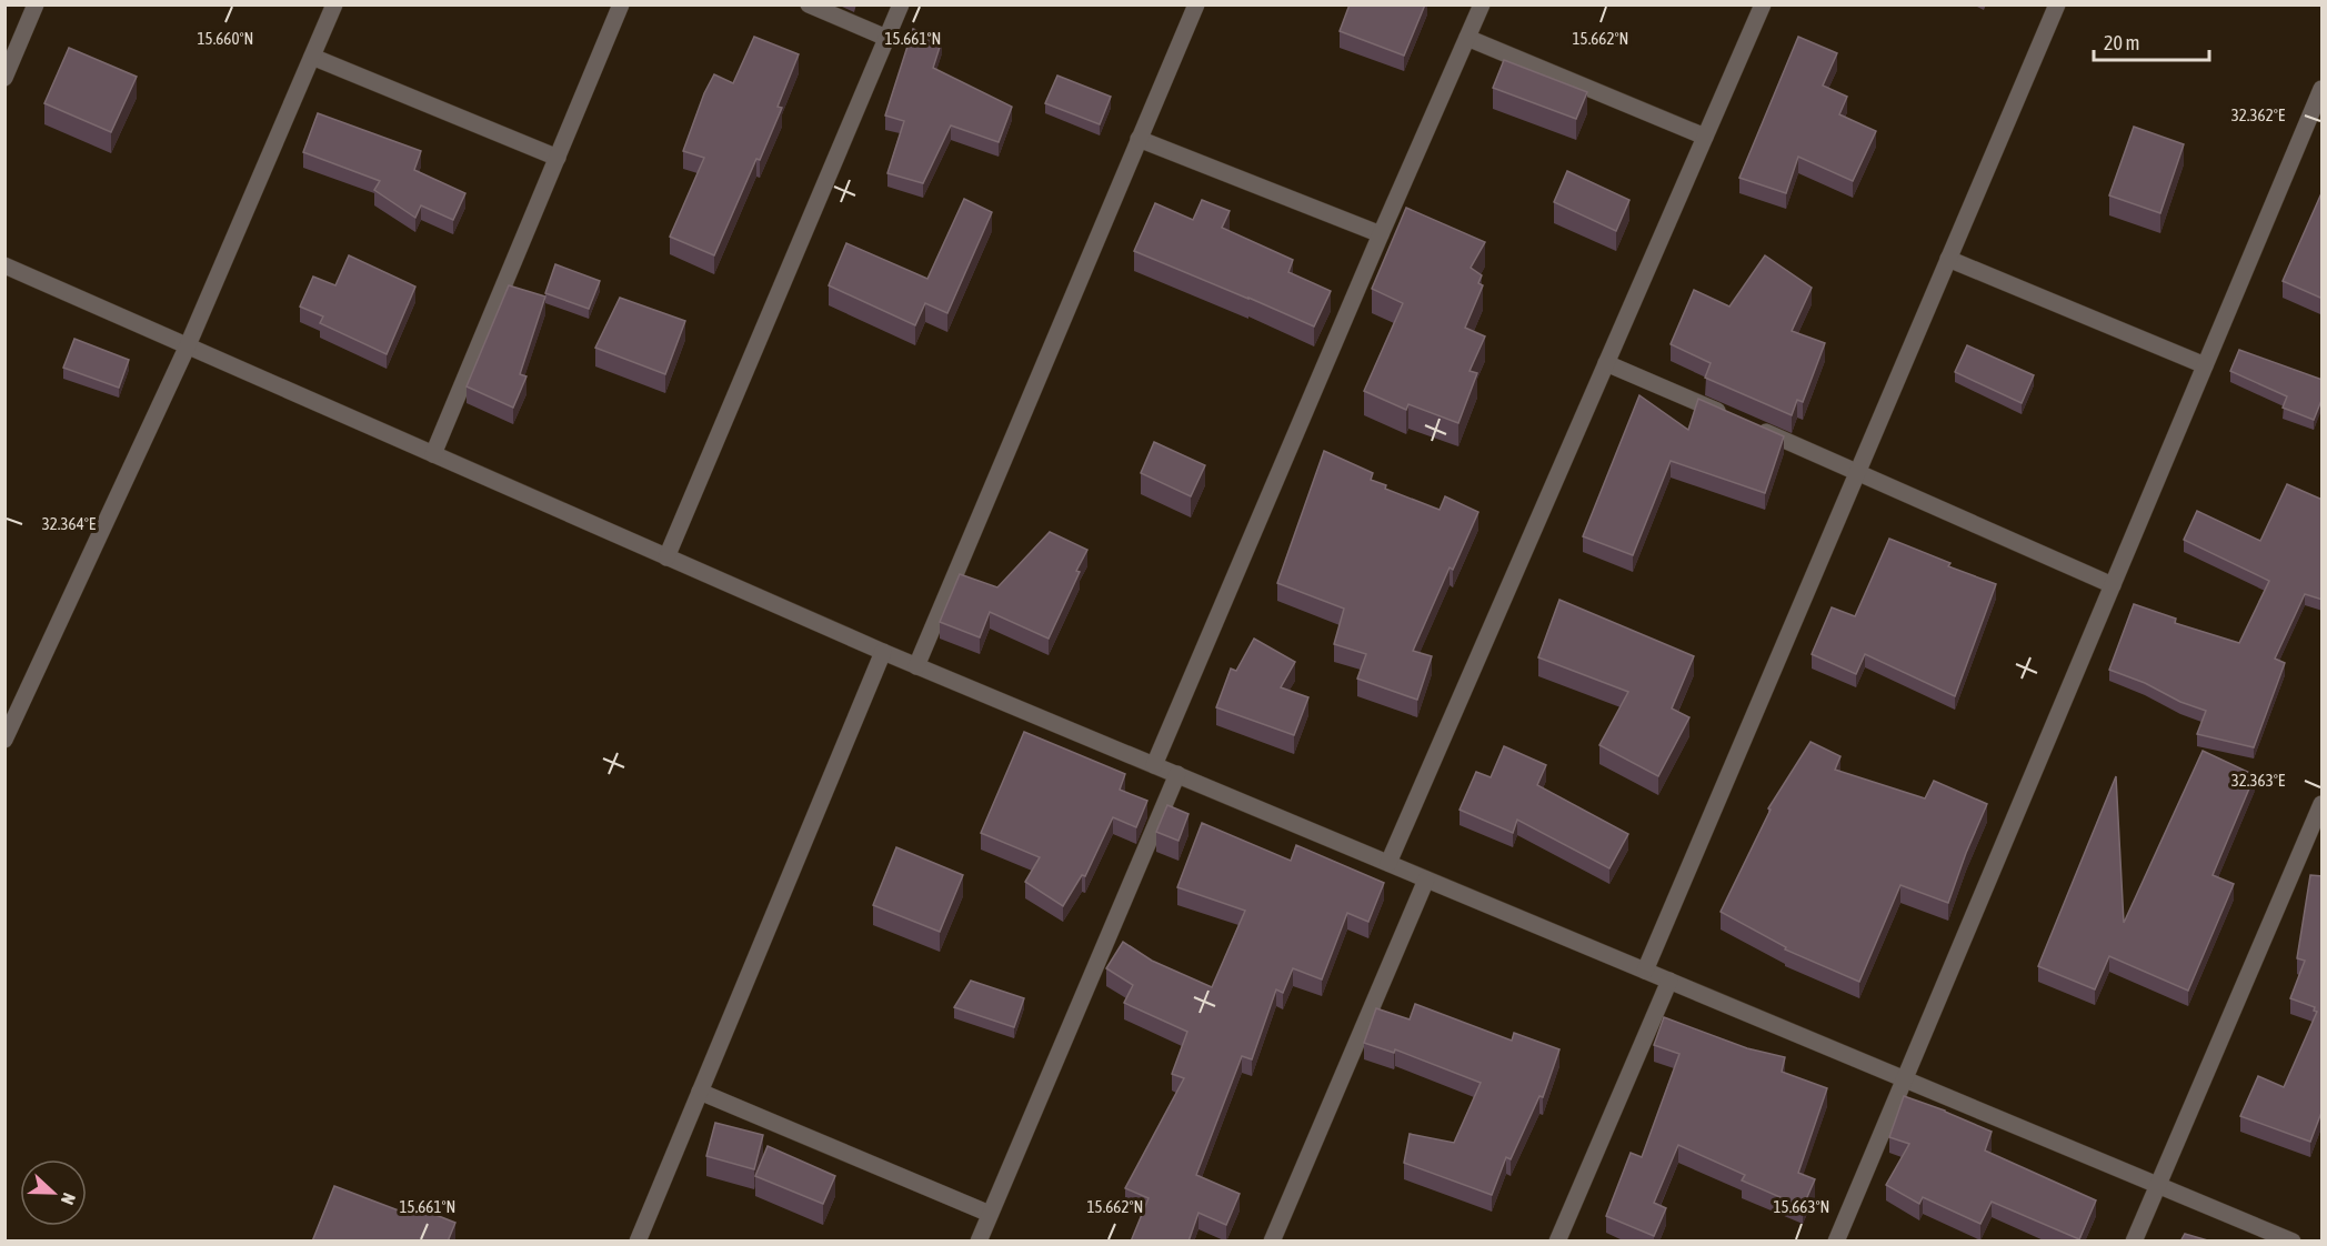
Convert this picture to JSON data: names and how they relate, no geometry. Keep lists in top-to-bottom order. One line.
{"scale_bar":"20 m","north":"right","coordinates":["15.661°N","15.662°N","15.660°N","32.362°E","32.364°E","32.363°E","15.663°N"]}
